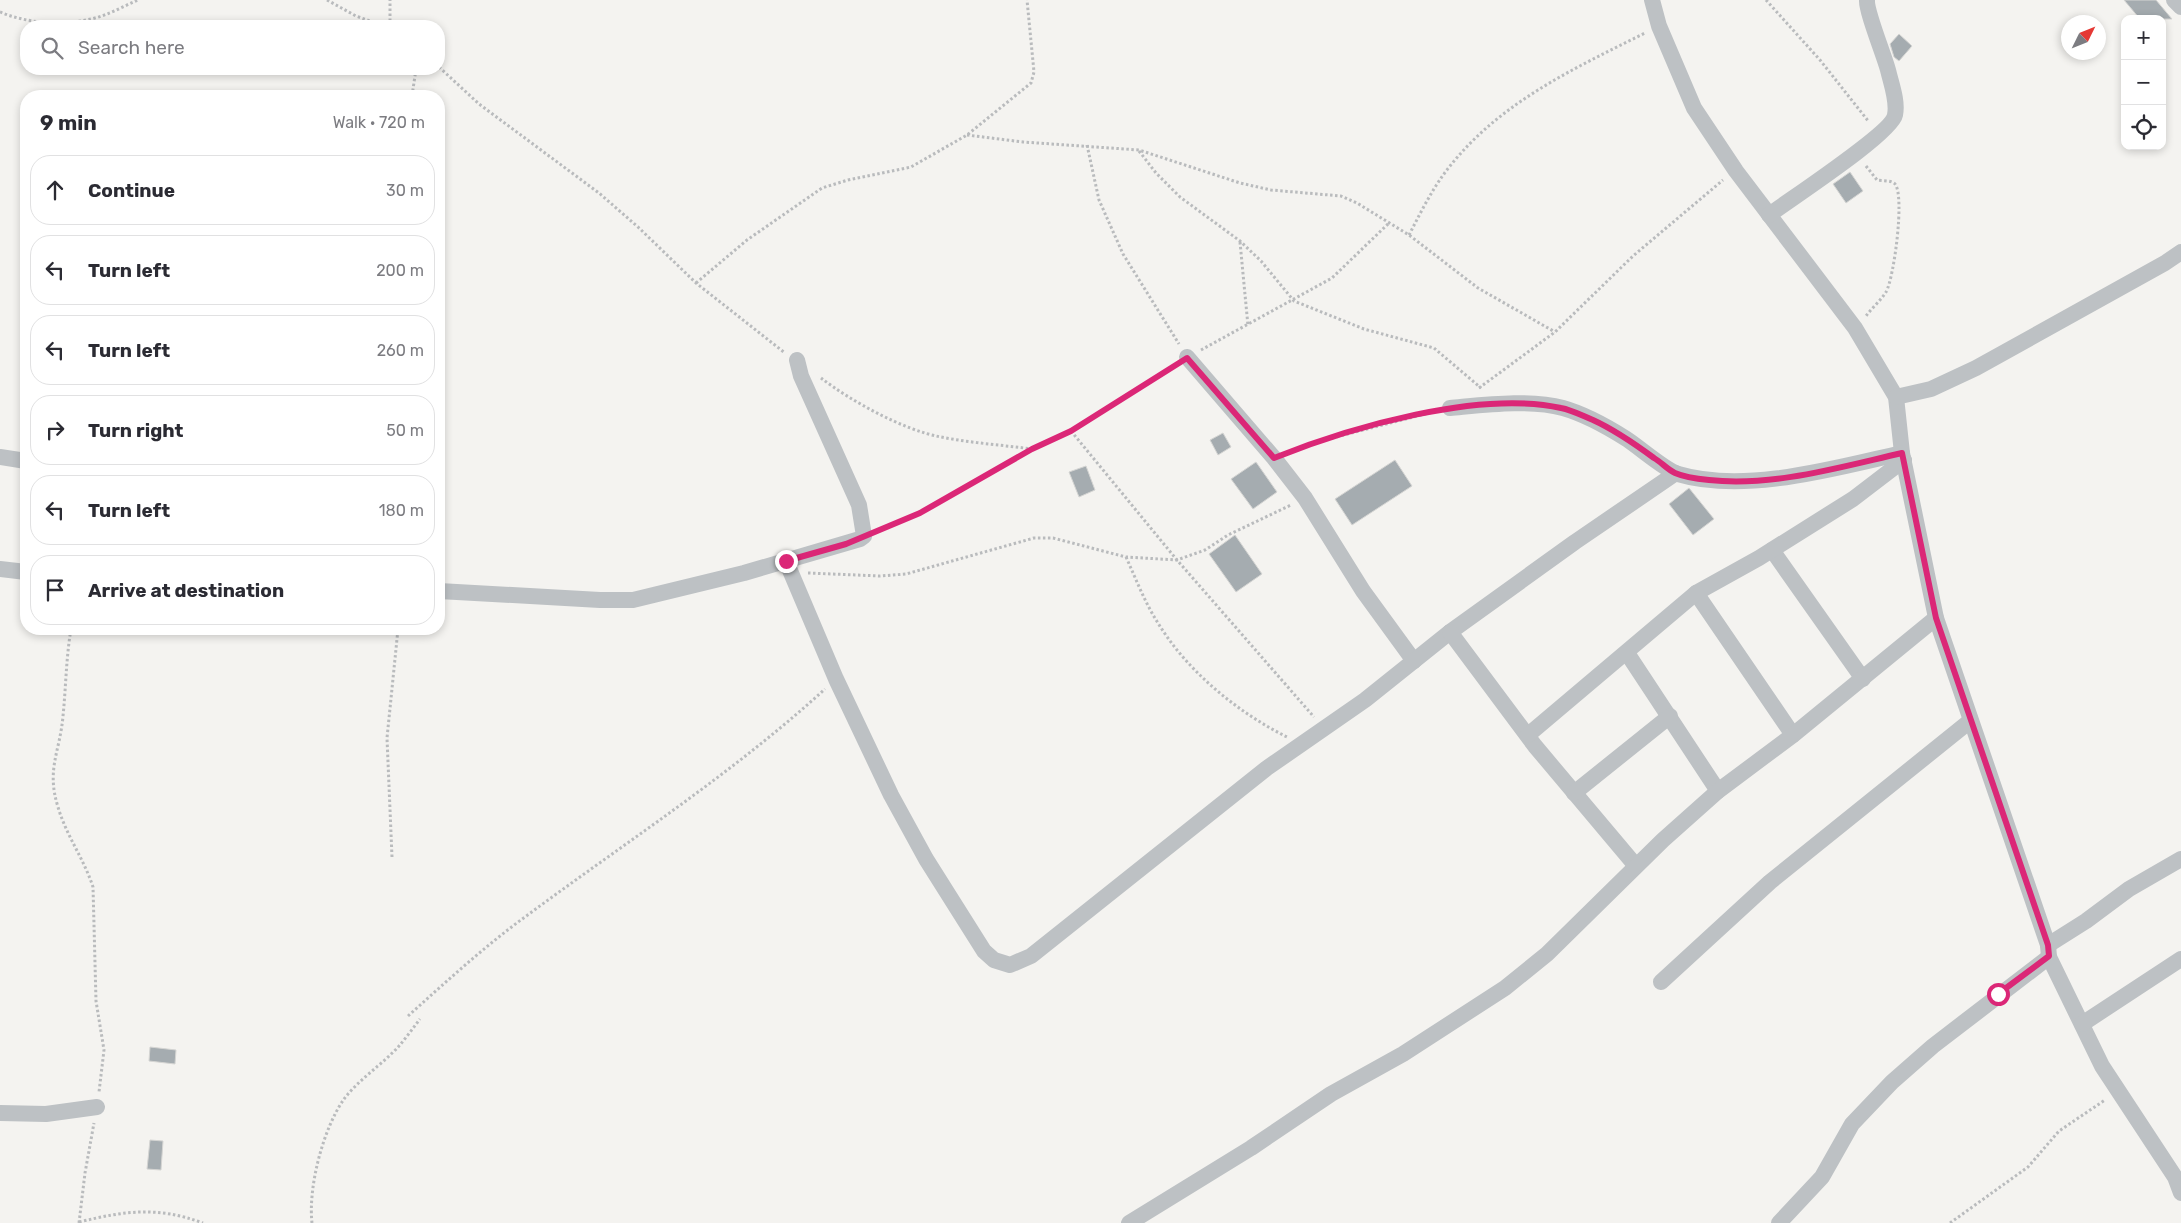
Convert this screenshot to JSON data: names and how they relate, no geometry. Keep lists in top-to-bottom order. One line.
{"north":"top right","page":{"map_buttons":["+","−"],"search":"Search here","heading":["9 min","Walk · 720 m"],"list":[["Continue","30 m"],["Turn left","200 m"],["Turn left","260 m"],["Turn right","50 m"],["Turn left","180 m"],"Arrive at destination"]}}
